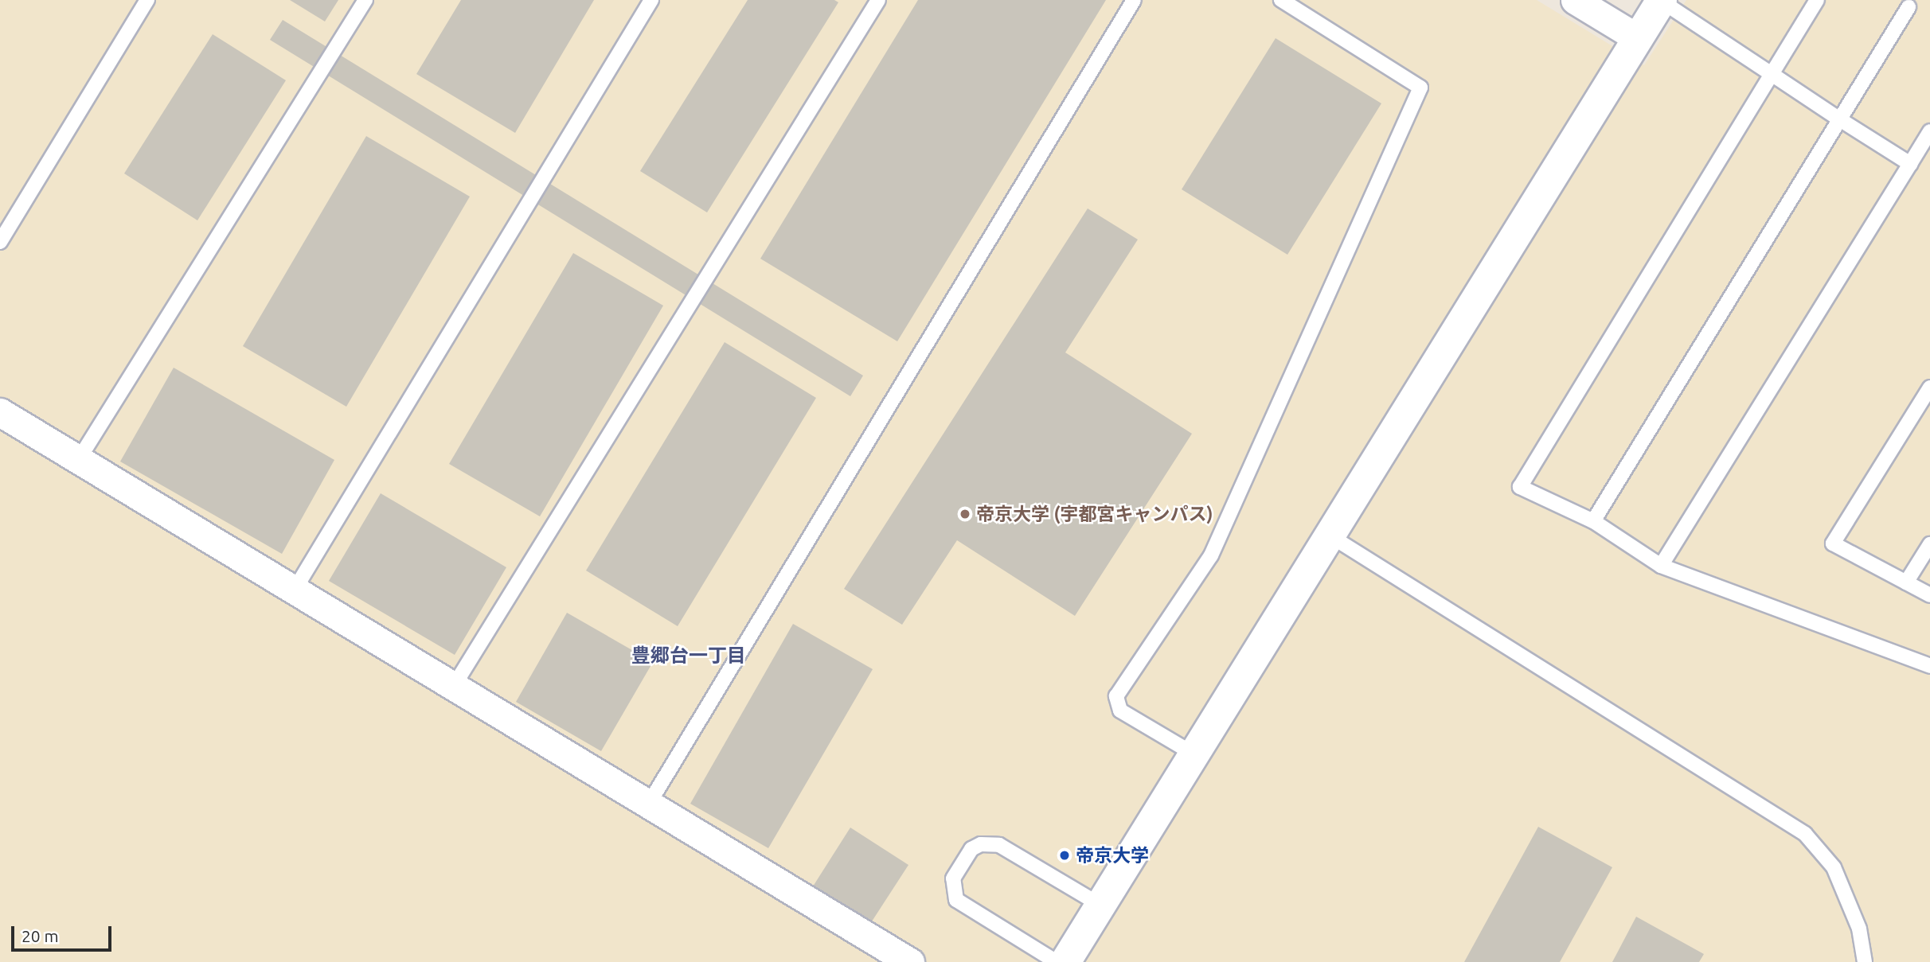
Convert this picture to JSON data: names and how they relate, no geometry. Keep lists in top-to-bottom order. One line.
{"districts":["豊郷台一丁目"],"places":["帝京大学 (宇都宮キャンパス)","帝京大学"],"scale_bar":"20 m"}
